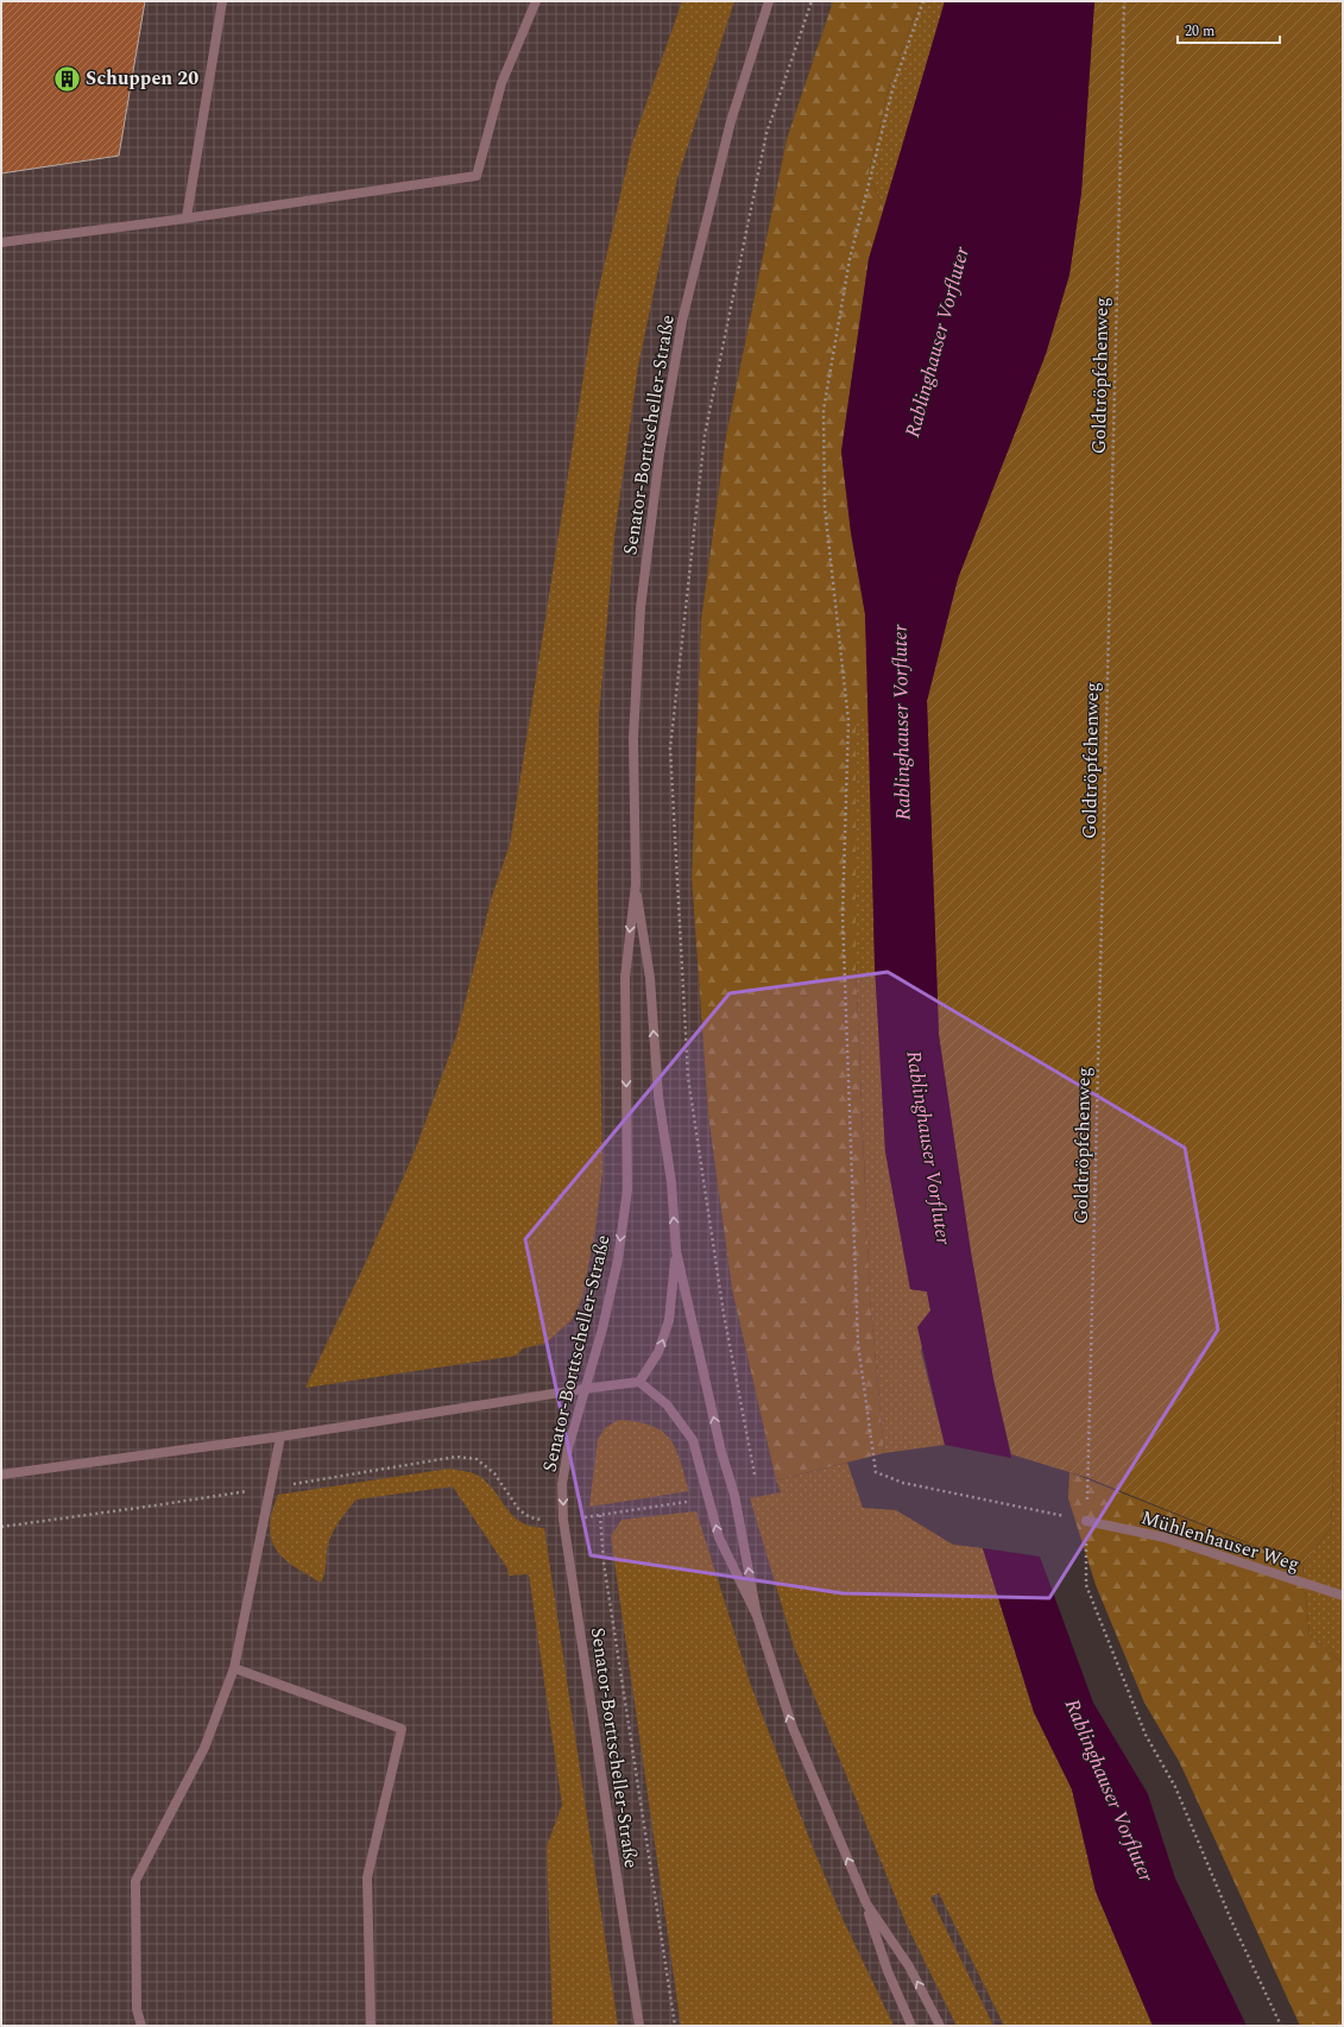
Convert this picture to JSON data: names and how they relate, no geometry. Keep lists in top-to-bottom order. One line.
{"streets":{"street":["Senator-Borttscheller-Straße","Mühlenhauser Weg"],"path":["Goldtröpfchenweg"]},"crossings":[["Goldtröpfchenweg","Mühlenhauser Weg"]],"water":["Rablinghauser Vorfluter"],"places":{"building":["Schuppen 20"]},"scale_bar":"20 m"}
